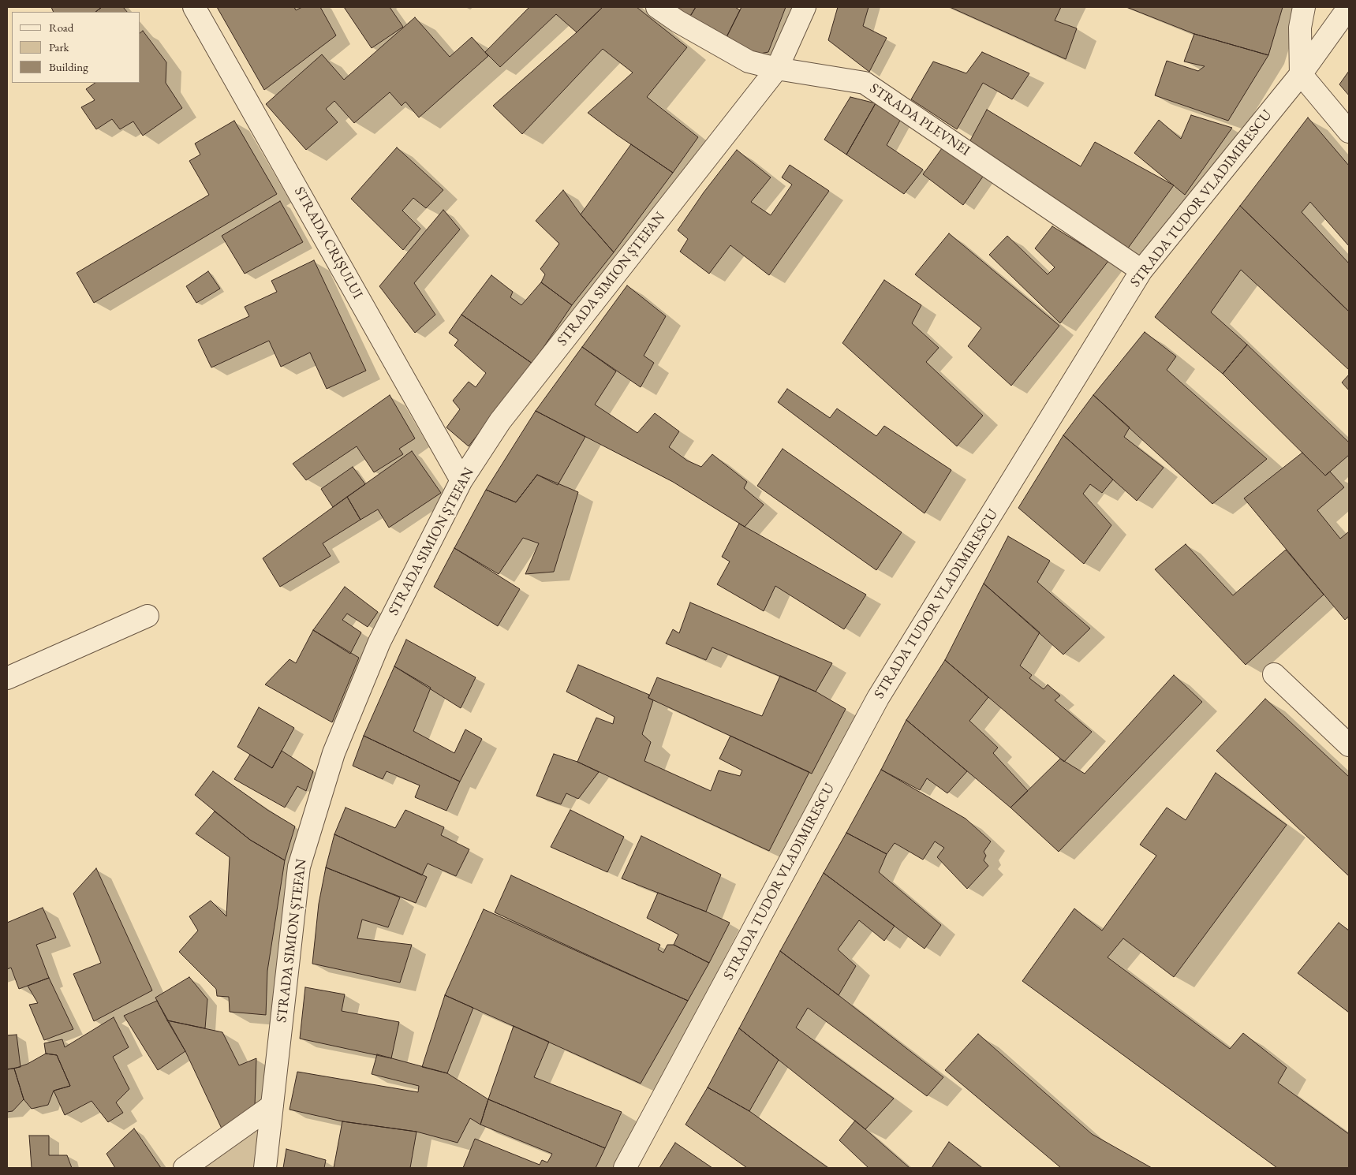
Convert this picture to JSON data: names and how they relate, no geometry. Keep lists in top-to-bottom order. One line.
{"streets":{"street":["STRADA PLEVNEI","STRADA TUDOR VLADIMIRESCU","STRADA CRIȘULUI","STRADA SIMION ȘTEFAN"]},"crossings":[["STRADA PLEVNEI","STRADA TUDOR VLADIMIRESCU"],["STRADA PLEVNEI","STRADA SIMION ȘTEFAN"],["STRADA CRIȘULUI","STRADA SIMION ȘTEFAN"]],"legend":["Road","Park","Building"]}
